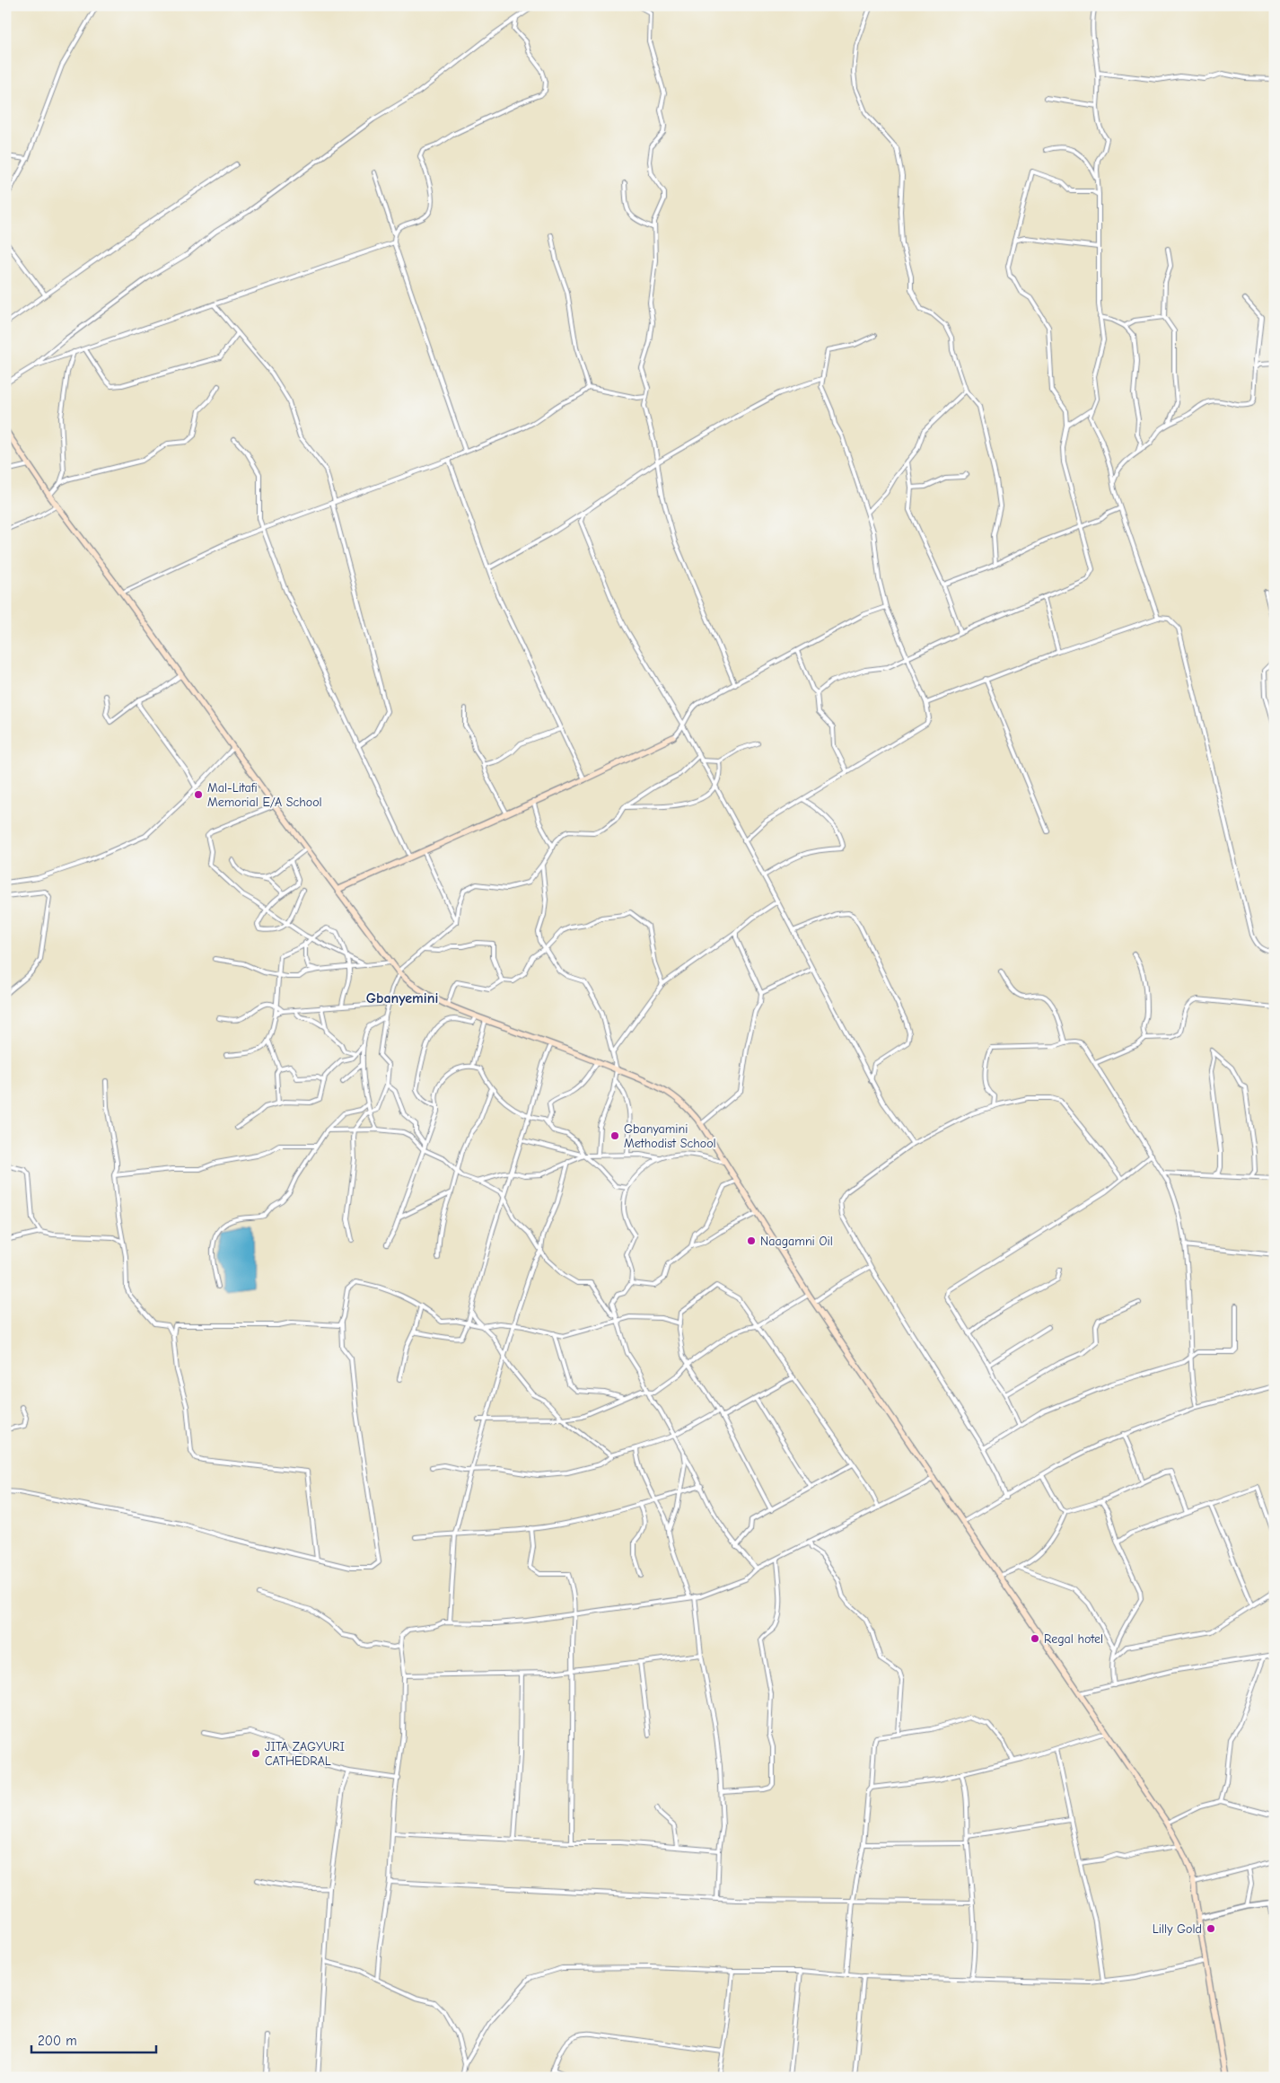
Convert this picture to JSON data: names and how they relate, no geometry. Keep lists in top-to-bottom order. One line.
{"districts":["Gbanyemini"],"places":["Mal-Litafi Memorial E/A School","Gbanyamini Methodist School","Naagamni Oil","Regal hotel","JITA ZAGYURI CATHEDRAL","Lilly Gold"],"scale_bar":"200 m"}
